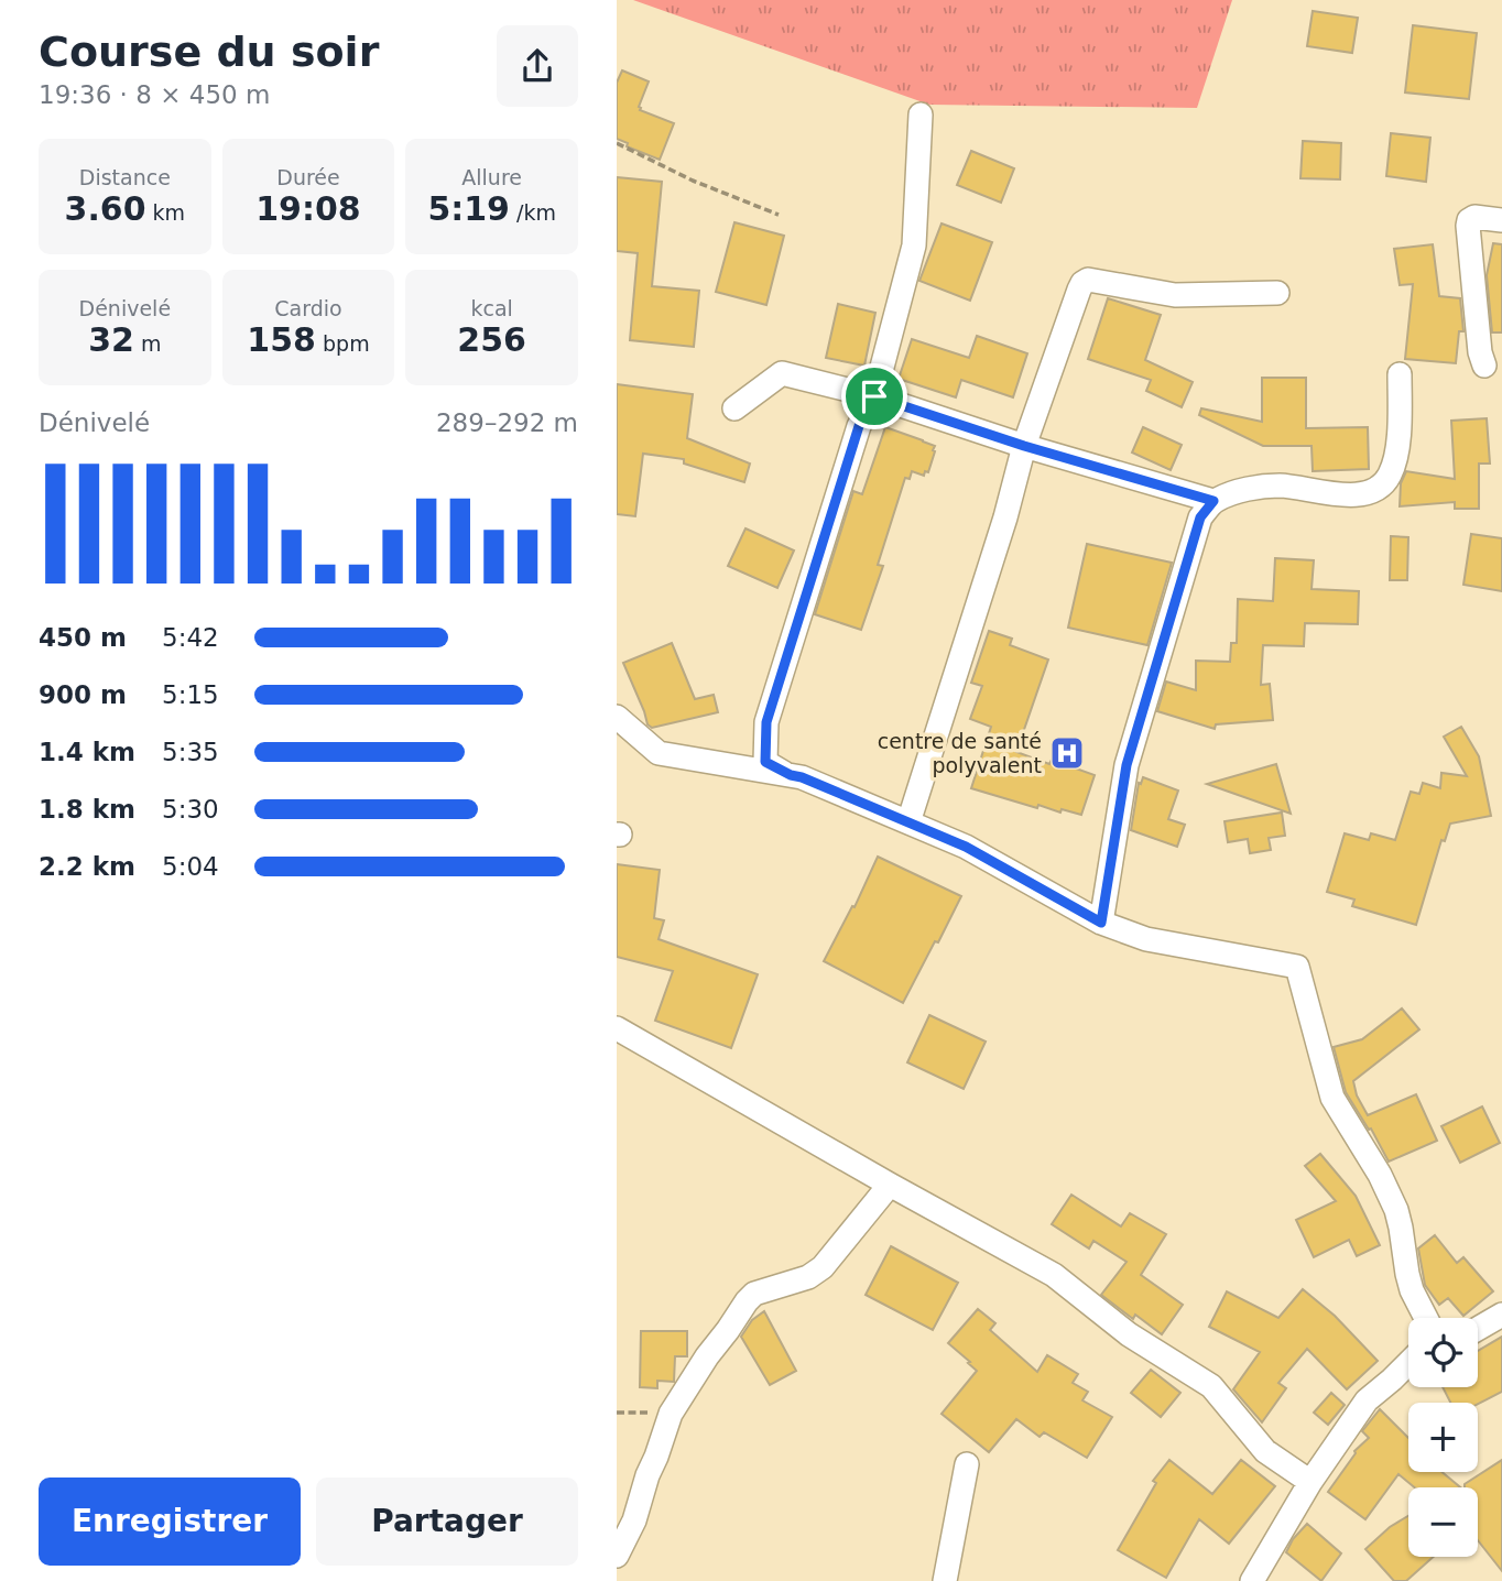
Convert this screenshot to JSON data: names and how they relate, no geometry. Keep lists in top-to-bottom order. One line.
{"places":{"hospital":["centre de santé polyvalent"]},"page":{"heading":["Course du soir","19:36 · 8 × 450 m"],"stats":[["Distance","3.60 km"],["Durée","19:08"],["Allure","5:19 /km"],["Dénivelé","32 m"],["Cardio","158 bpm"],["kcal","256"]],"chart":["Dénivelé","289–292 m"],"list":[{"name":"450 m","note":"5:42"},{"name":"900 m","note":"5:15"},{"name":"1.4 km","note":"5:35"},{"name":"1.8 km","note":"5:30"},{"name":"2.2 km","note":"5:04"}],"map_buttons":["+","−"],"buttons":["Enregistrer","Partager"]}}
